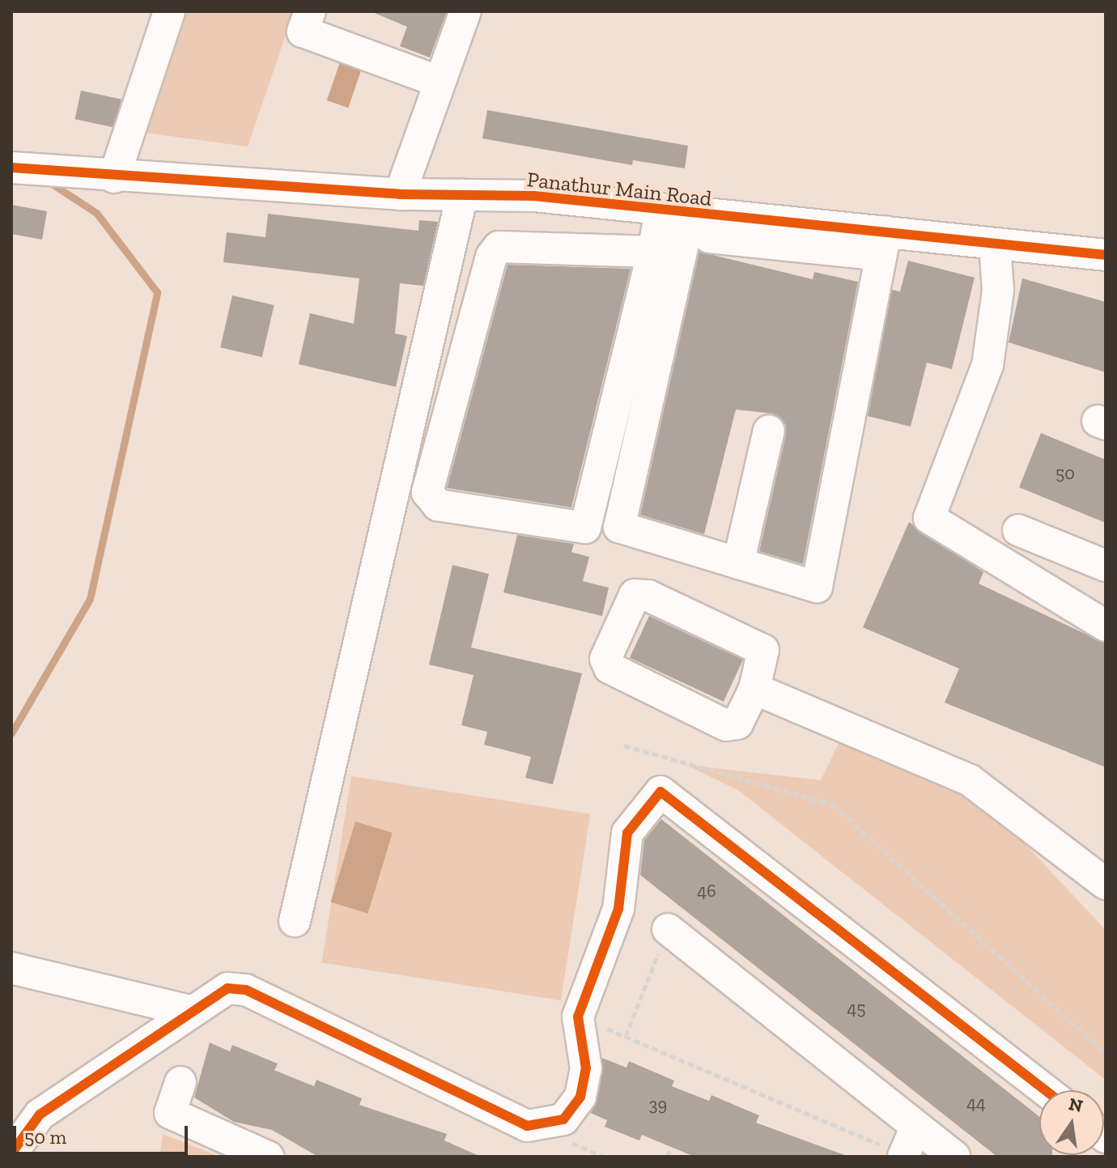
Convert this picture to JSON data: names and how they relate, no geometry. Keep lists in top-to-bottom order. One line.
{"streets":{"street":["Panathur Main Road"]},"house_numbers":["50","46","45","44","39"],"scale_bar":"50 m","north":"top"}
